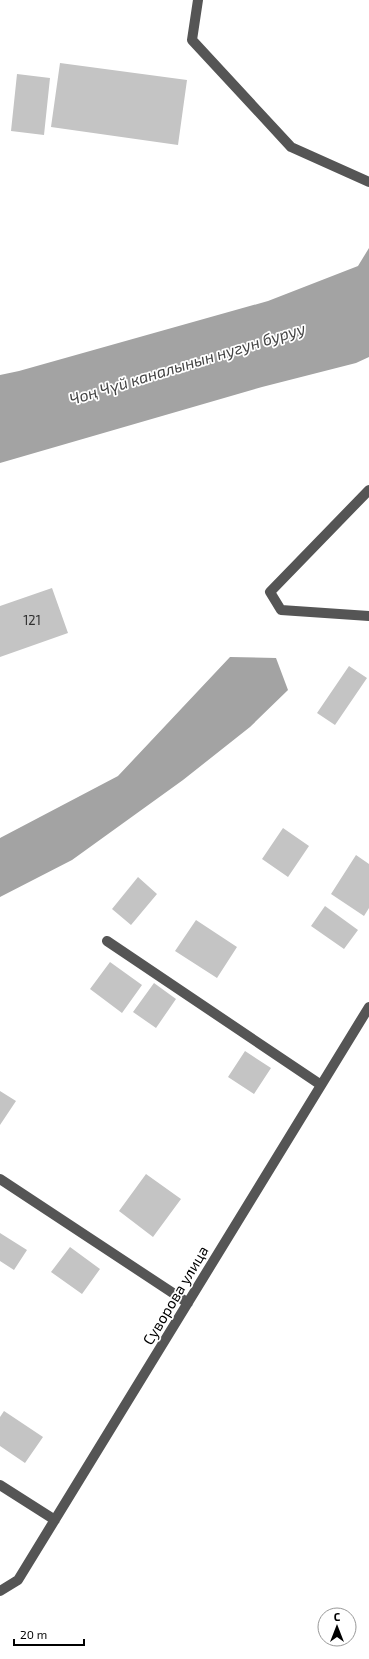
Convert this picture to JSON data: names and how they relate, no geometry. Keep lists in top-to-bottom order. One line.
{"streets":{"street":["Суворова улица"]},"water":["Чоң Чүй каналынын нугун буруу"],"house_numbers":["121"],"scale_bar":"20 m","north":"top"}
